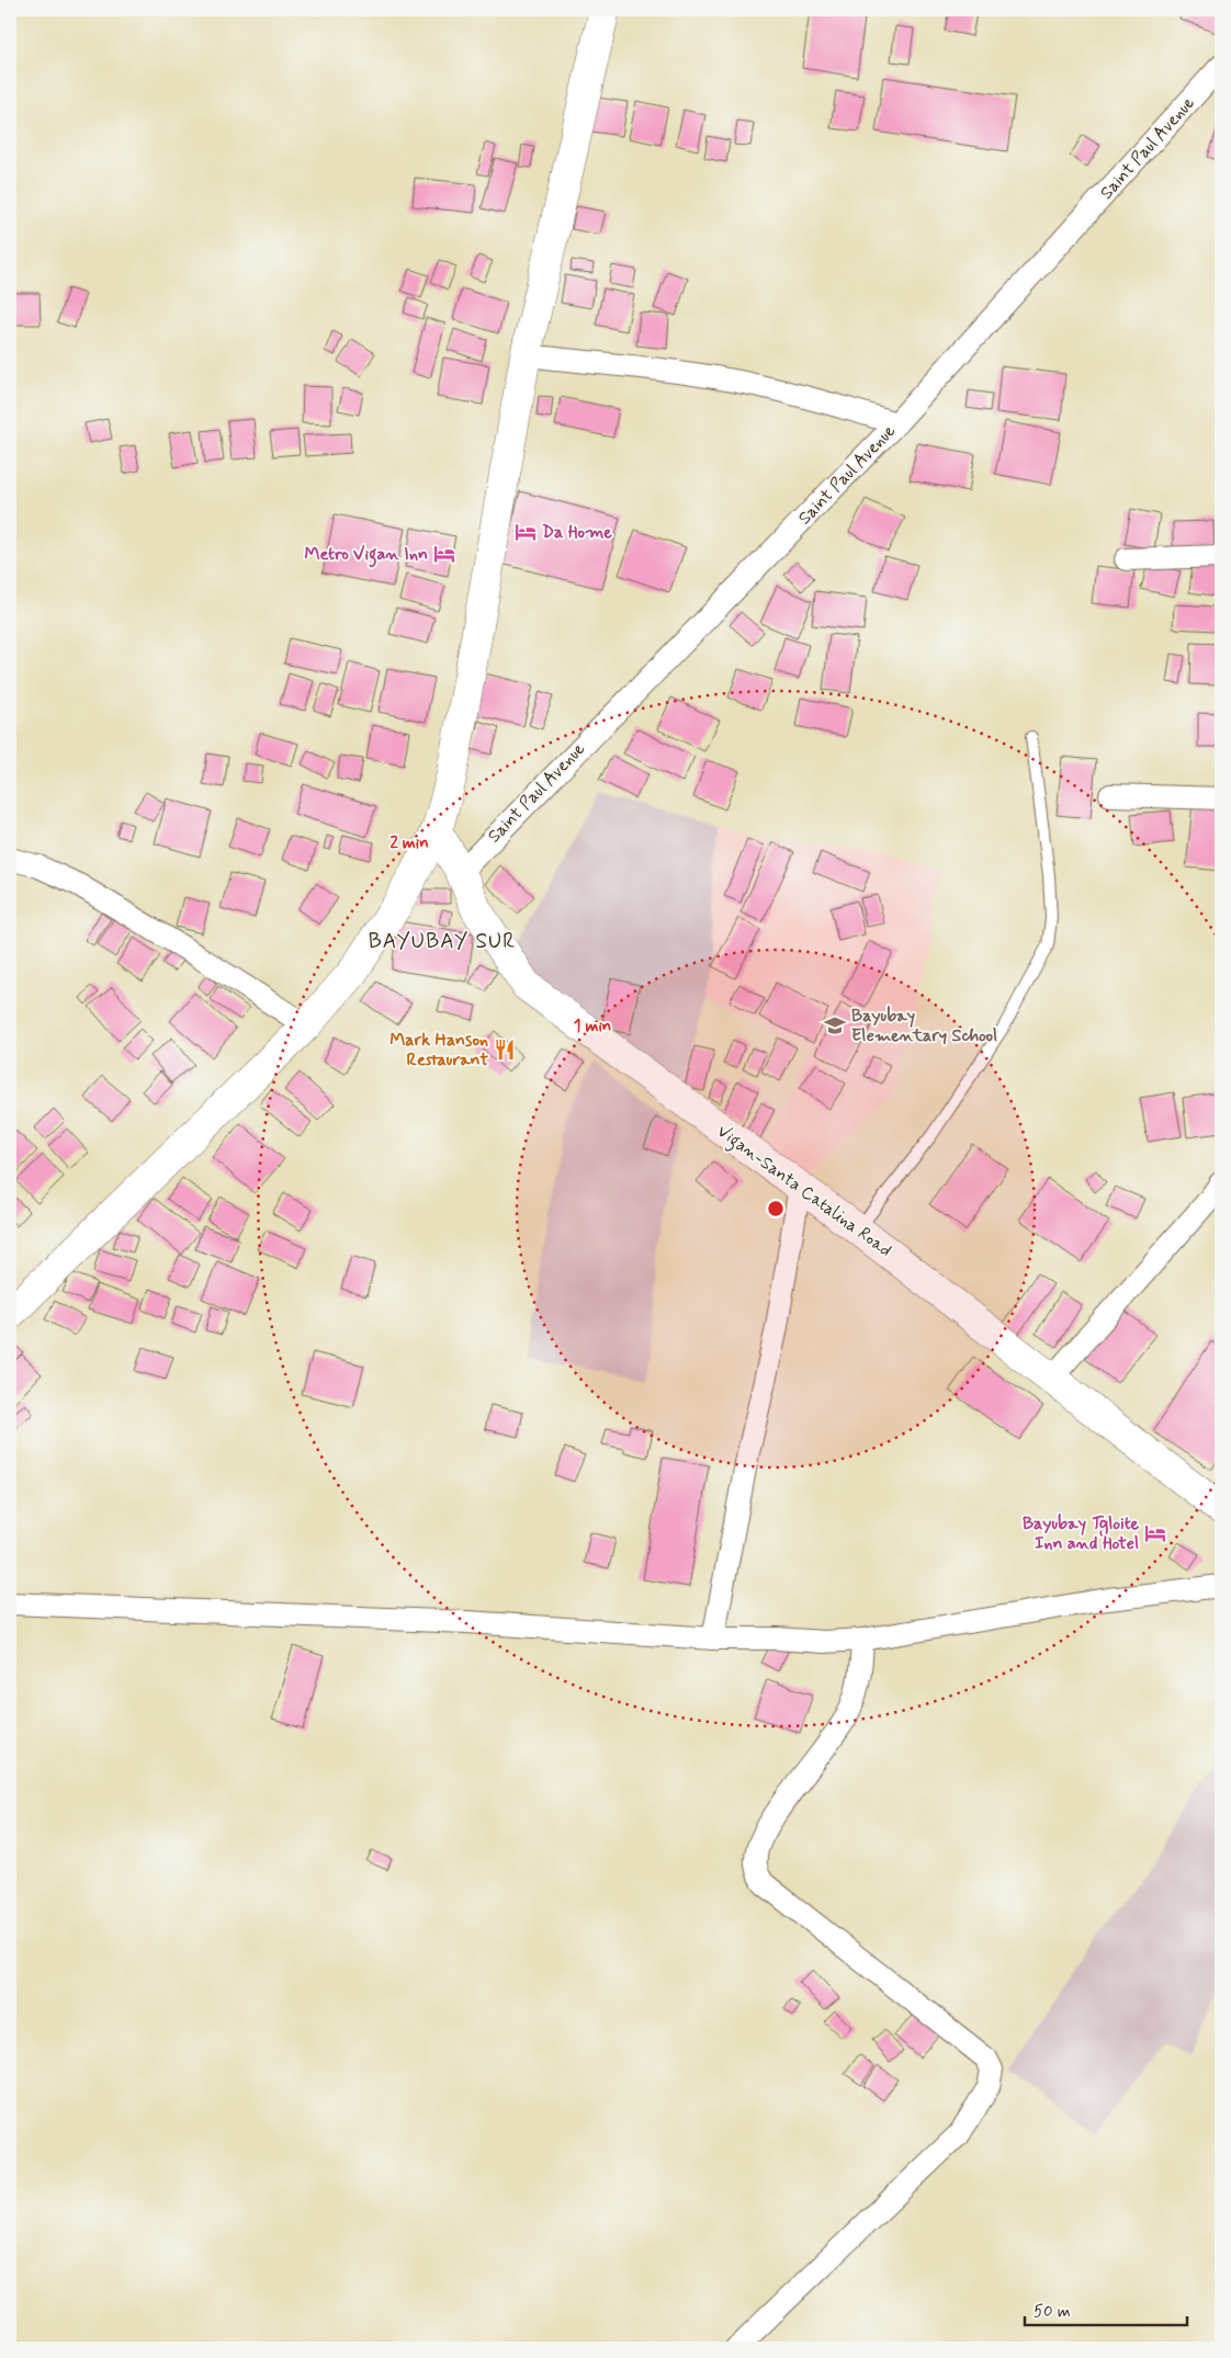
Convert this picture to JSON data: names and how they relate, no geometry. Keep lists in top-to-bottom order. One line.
{"streets":{"main road":["Vigan-Santa Catalina Road"],"street":["Saint Paul Avenue"]},"crossings":[["Saint Paul Avenue","Vigan-Santa Catalina Road"]],"districts":["BAYUBAY SUR"],"places":{"hotel":["Da Home","Metro Vigan Inn","Bayubay Tgloite Inn and Hotel"],"school or university":["Bayubay Elementary School"],"restaurant":["Mark Hanson Restaurant"]},"scale_bar":"50 m","rings":["2 min","1 min"]}
